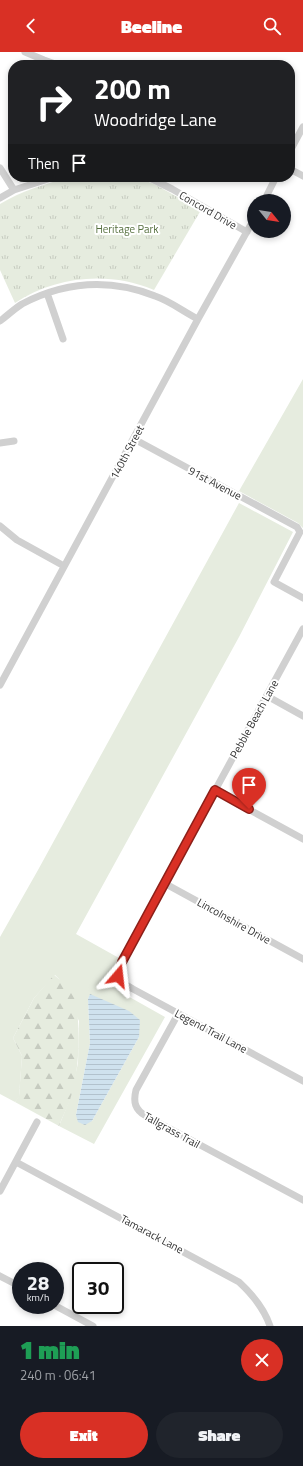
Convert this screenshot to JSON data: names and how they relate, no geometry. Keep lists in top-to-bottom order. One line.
{"streets":{"street":["Concord Drive","140th Street","91st Avenue","Pebble Beach Lane","Lincolnshire Drive","Legend Trail Lane","Tallgrass Trail","Tamarack Lane"]},"crossings":[["Concord Drive","140th Street"],["140th Street","91st Avenue"],["Pebble Beach Lane","Lincolnshire Drive"],["Pebble Beach Lane","Legend Trail Lane"],["Legend Trail Lane","Tallgrass Trail"]],"parks":["Heritage Park"],"north":"bottom right","page":{"header":"Beeline","turn":["200 m","Woodridge Lane"],"then":"Then","speed":"28 km/h","limit":"30","heading":["1 min","240 m · 06:41"],"buttons":["Exit","Share"]}}
